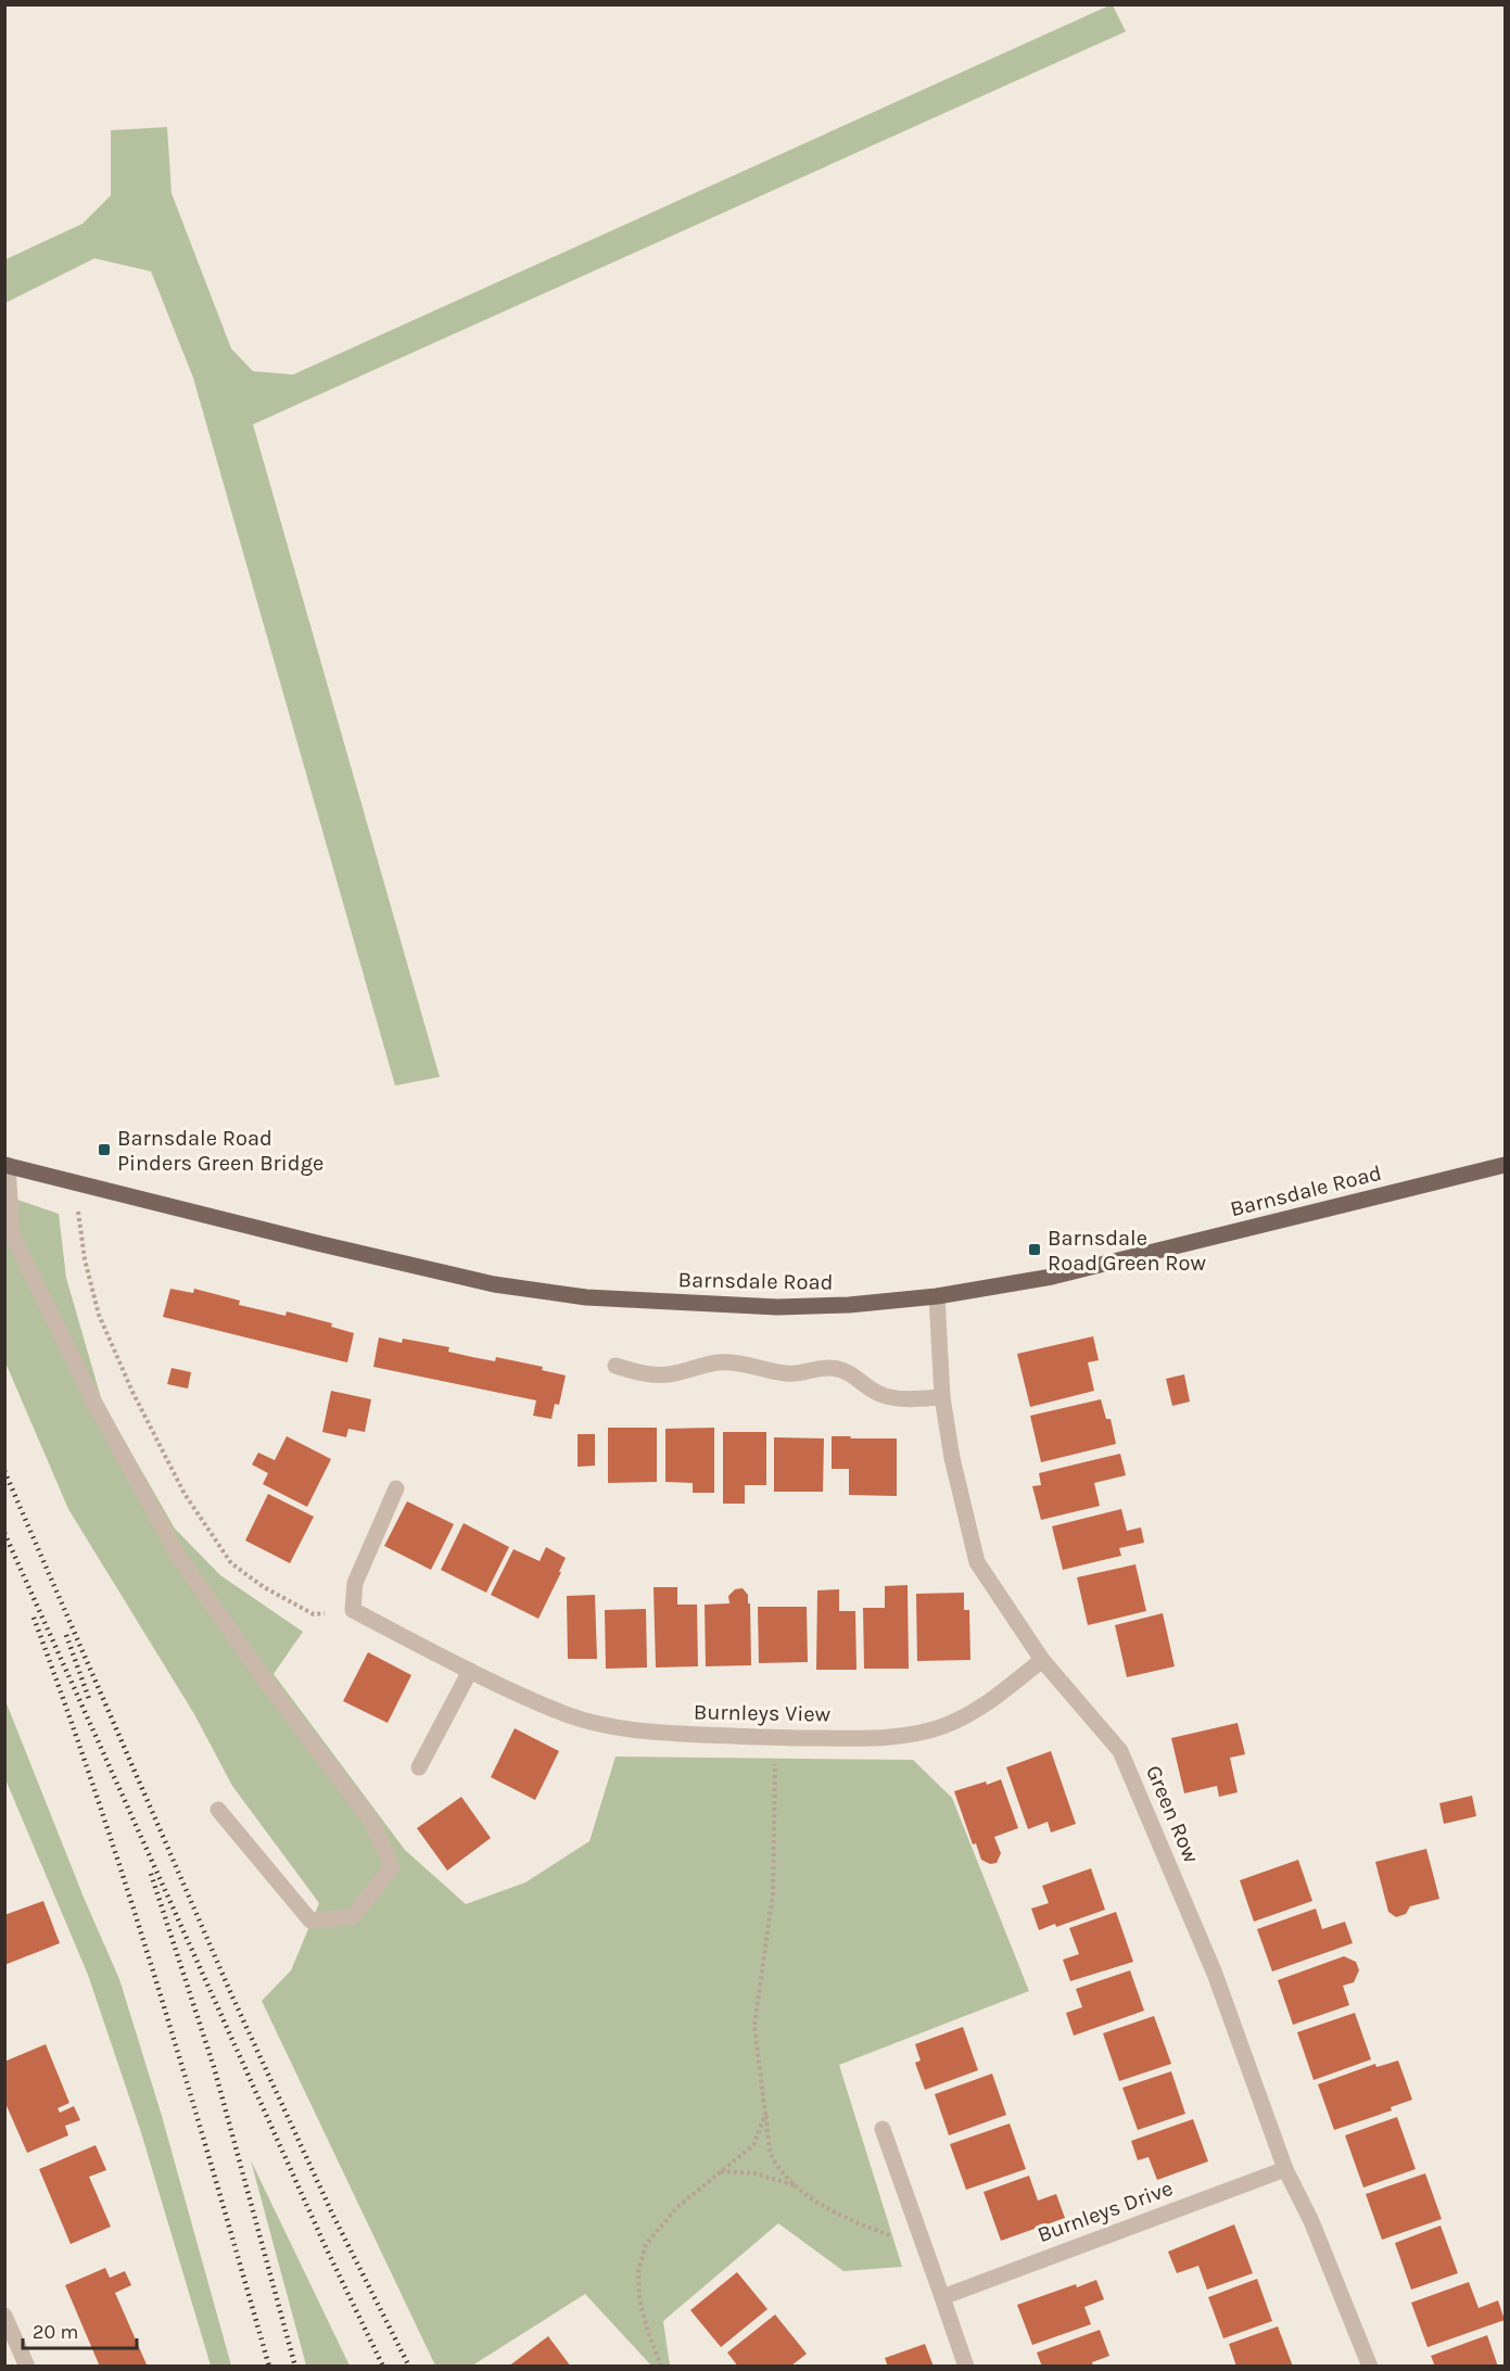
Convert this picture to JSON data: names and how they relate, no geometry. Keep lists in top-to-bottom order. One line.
{"streets":{"main road":["Barnsdale Road"],"street":["Burnleys View","Green Row","Burnleys Drive"]},"crossings":[["Barnsdale Road","Green Row"],["Burnleys View","Green Row"],["Green Row","Burnleys Drive"]],"places":{"transit":["Barnsdale Road Pinders Green Bridge","Barnsdale Road Green Row"]},"scale_bar":"20 m"}
